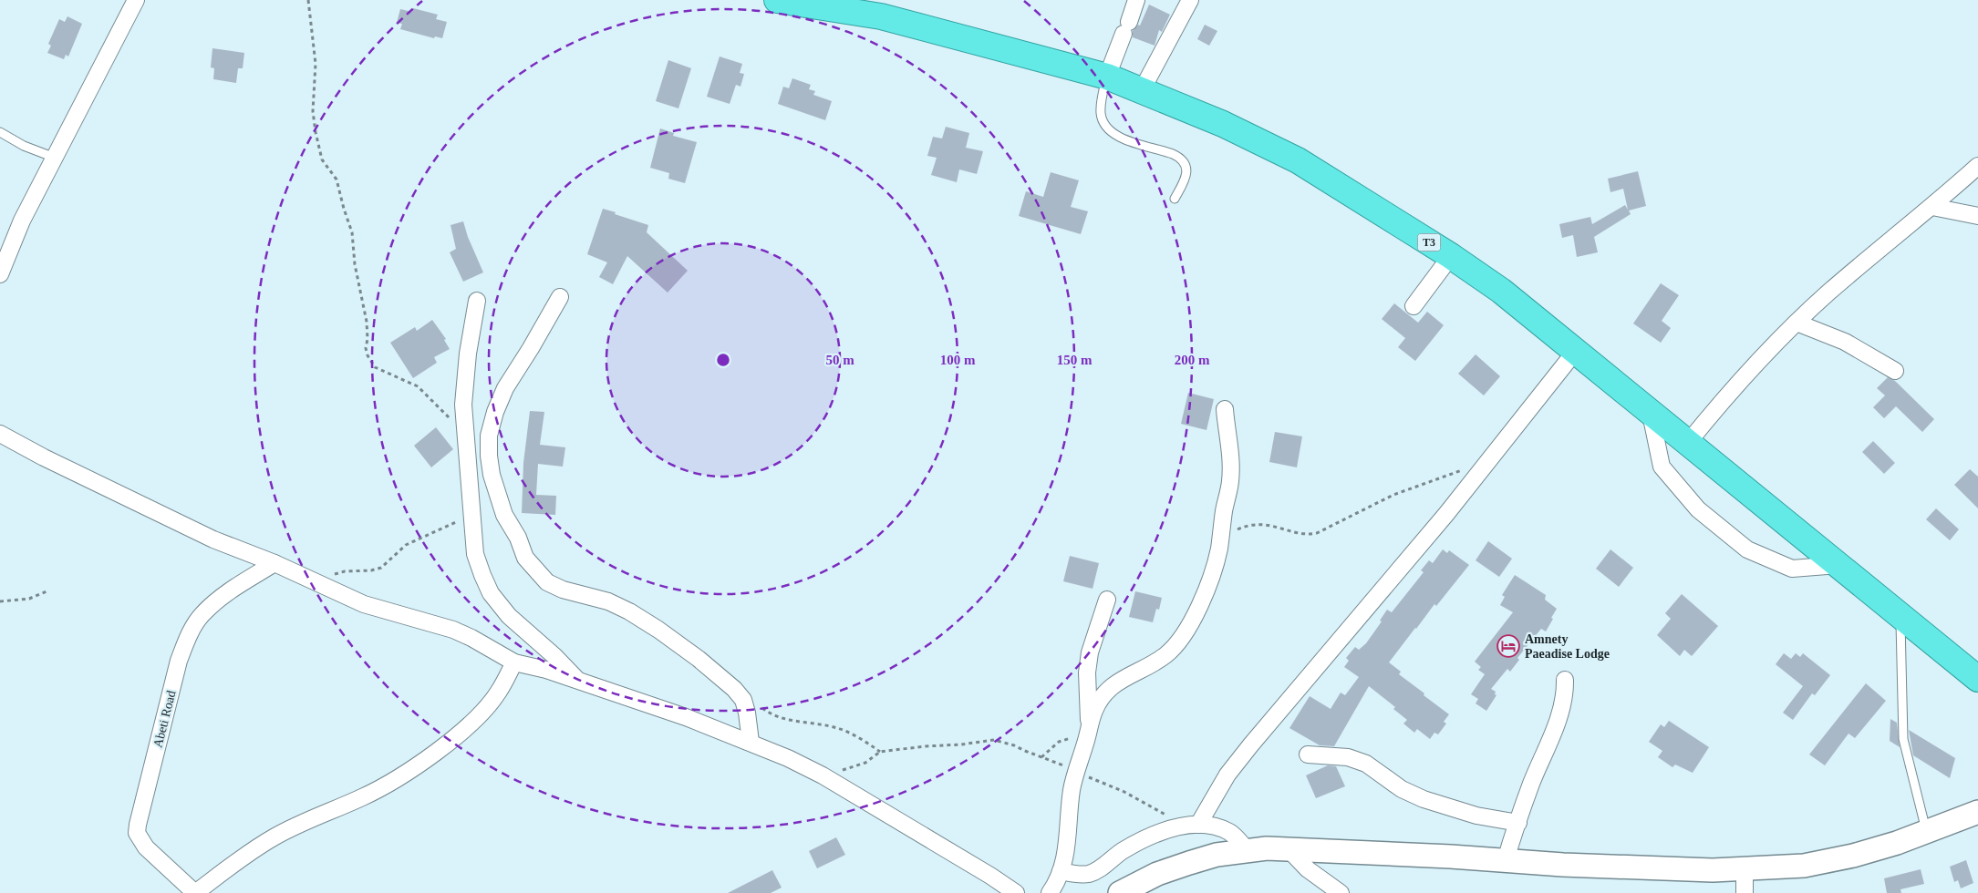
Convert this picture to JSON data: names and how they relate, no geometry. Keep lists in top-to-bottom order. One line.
{"streets":{"highway":["T3"],"street":["Abeti Road"]},"places":{"hotel":["Amnety Paeadise Lodge"]},"rings":["50 m","100 m","150 m","200 m"]}
